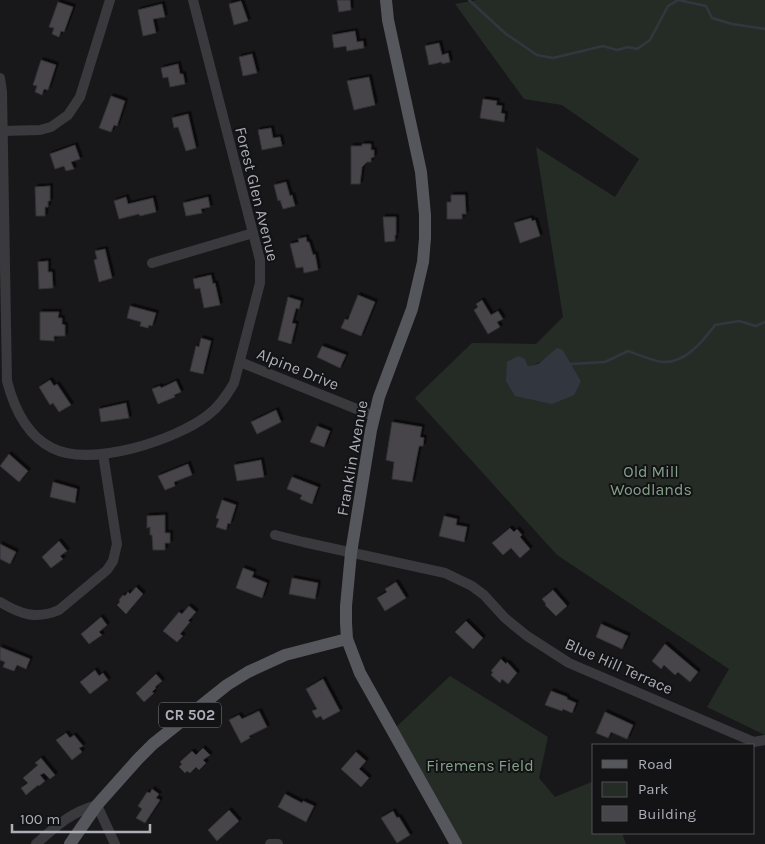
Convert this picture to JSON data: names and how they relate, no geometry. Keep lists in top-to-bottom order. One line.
{"streets":{"main road":["Franklin Avenue","CR 502"],"street":["Forest Glen Avenue","Alpine Drive","Blue Hill Terrace"]},"crossings":[["Forest Glen Avenue","Alpine Drive"],["Alpine Drive","Franklin Avenue"],["Franklin Avenue","Blue Hill Terrace"],["Franklin Avenue","CR 502"]],"parks":["Old Mill Woodlands","Firemens Field"],"legend":["Road","Park","Building"],"scale_bar":"100 m"}
